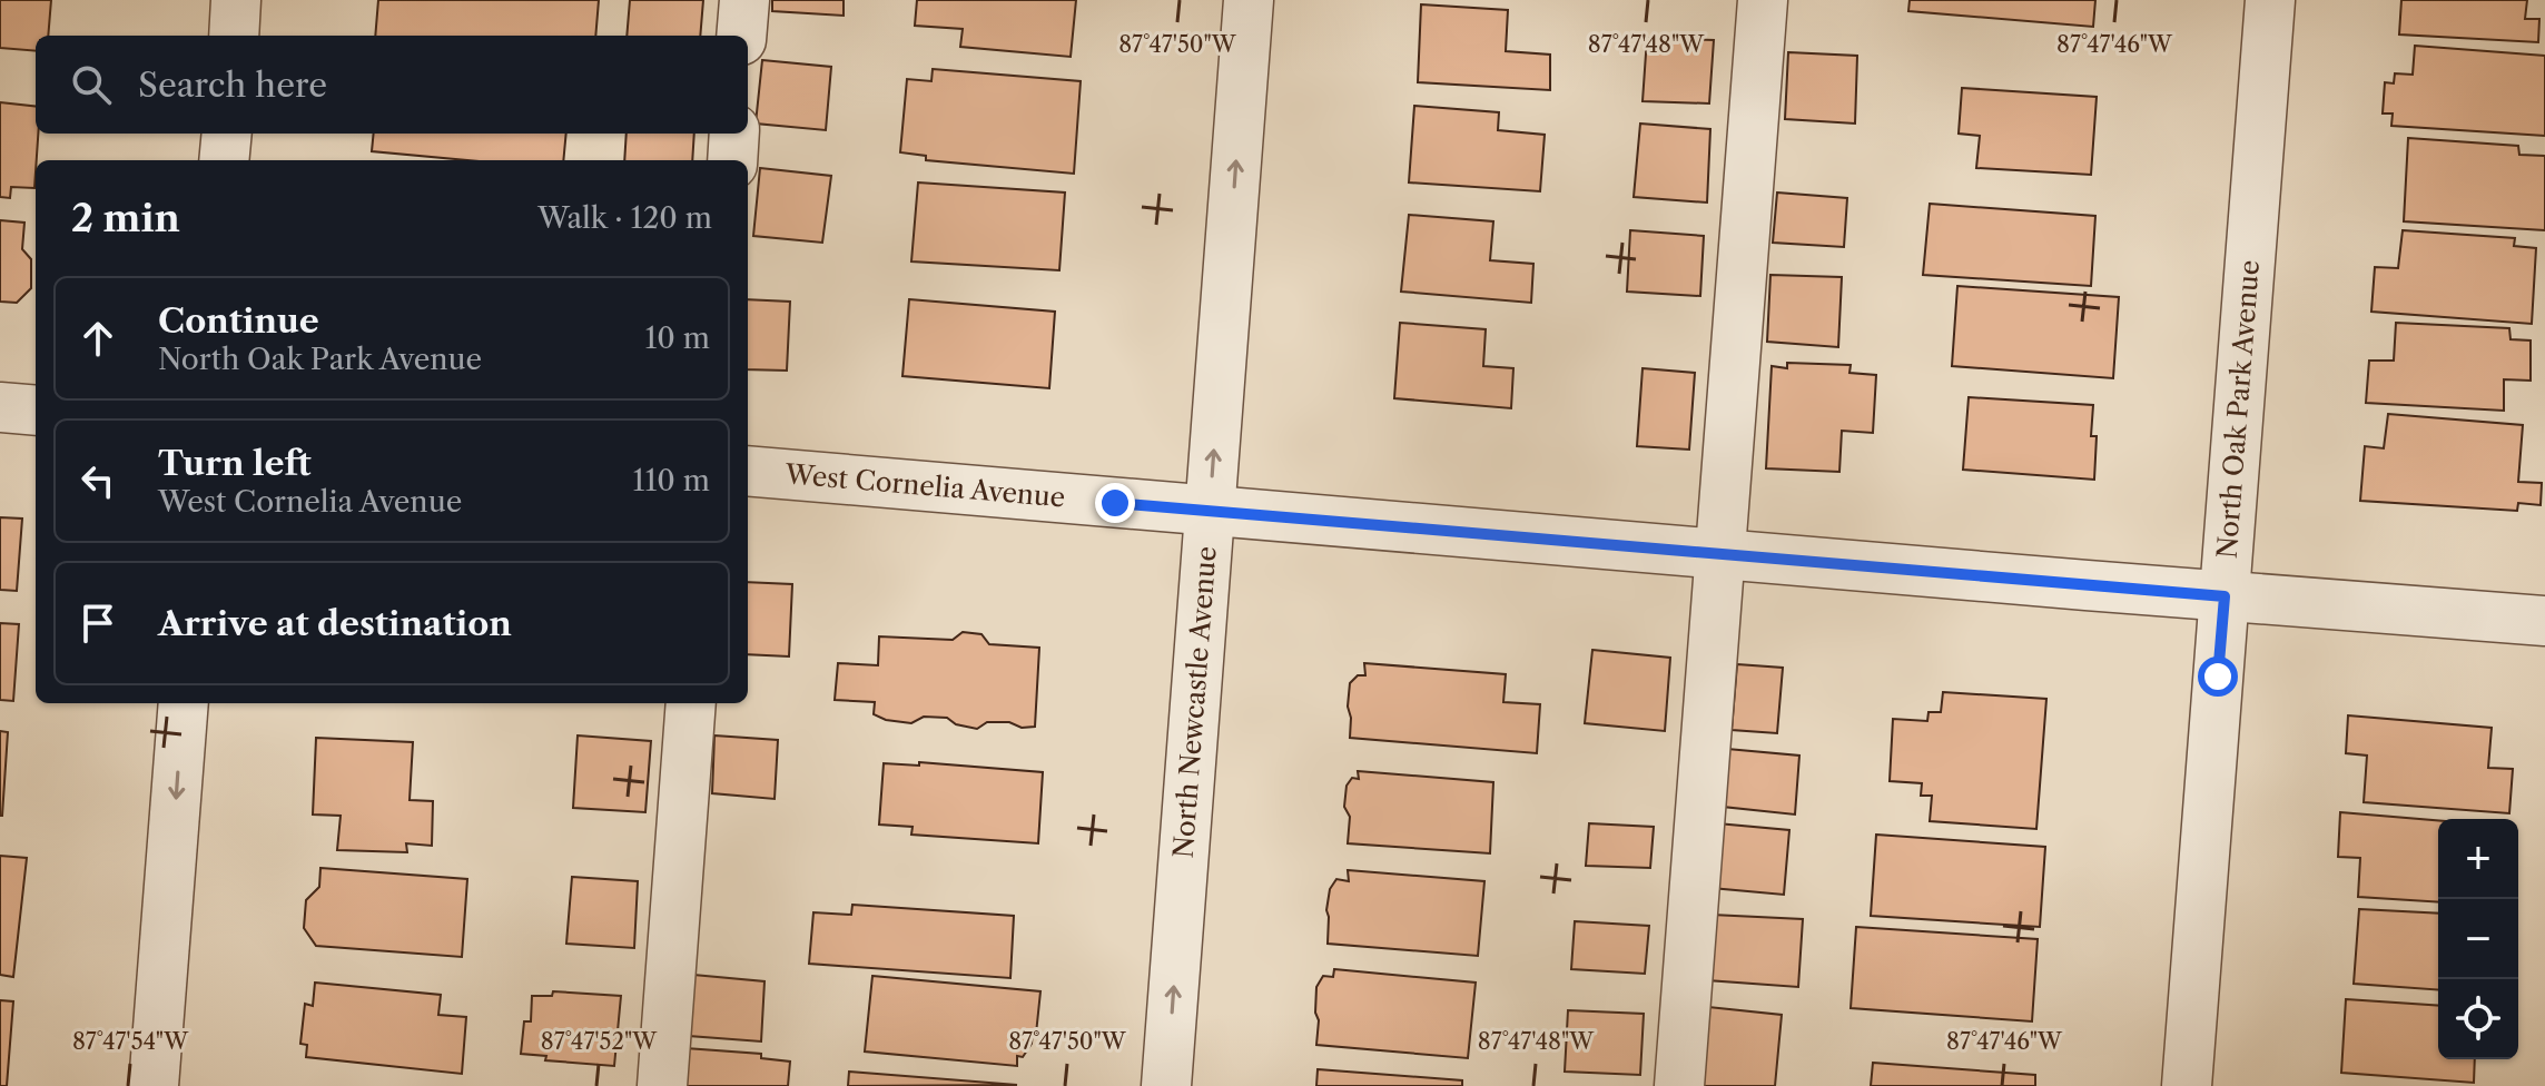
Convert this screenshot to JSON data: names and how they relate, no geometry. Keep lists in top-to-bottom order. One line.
{"streets":{"street":["North Oak Park Avenue","West Cornelia Avenue","North Newcastle Avenue"]},"crossings":[["North Oak Park Avenue","West Cornelia Avenue"],["West Cornelia Avenue","North Newcastle Avenue"]],"one_way":["North Newcastle Avenue"],"page":{"search":"Search here","heading":["2 min","Walk · 120 m"],"list":[["Continue","North Oak Park Avenue","10 m"],["Turn left","West Cornelia Avenue","110 m"],"Arrive at destination"],"map_buttons":["+","−"]},"coordinates":["87°47'50\"W","87°47'48\"W","87°47'46\"W","87°47'54\"W","87°47'52\"W"]}
